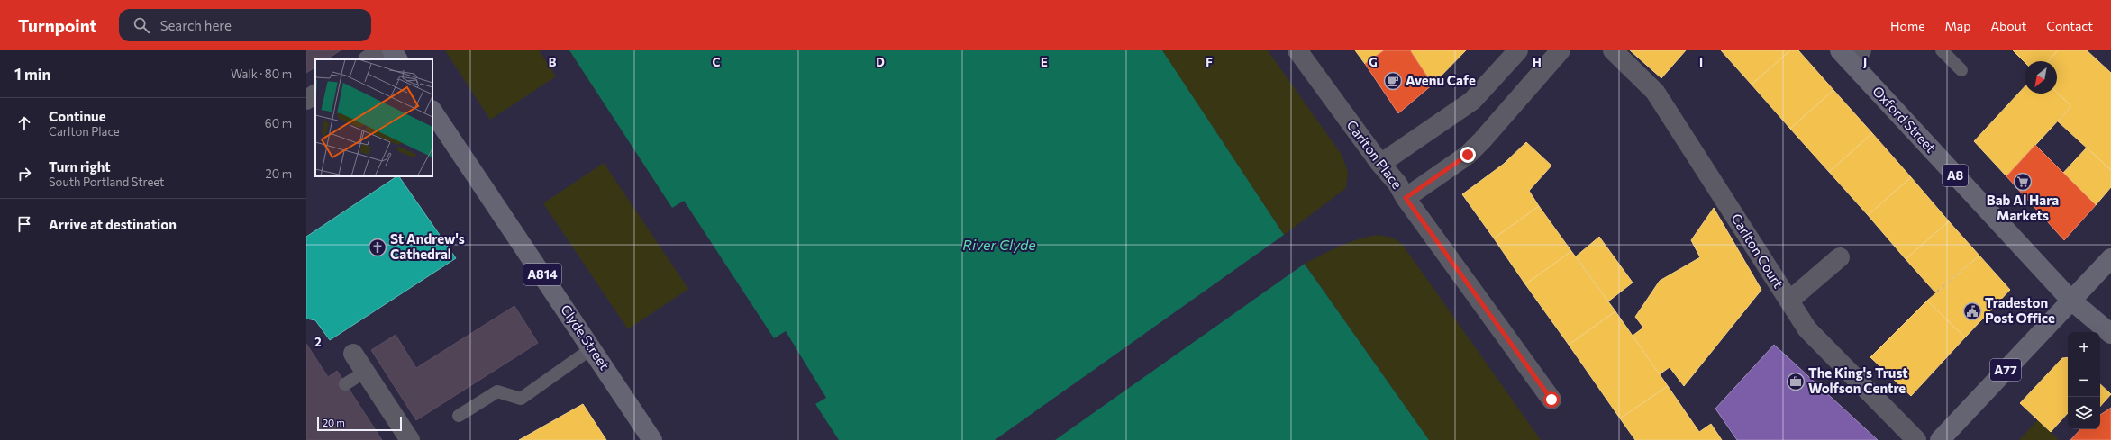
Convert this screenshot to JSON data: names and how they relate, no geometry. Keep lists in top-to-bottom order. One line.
{"streets":{"main road":["Oxford Street","A8","A814","Clyde Street","A77"],"street":["Carlton Place","Carlton Court"]},"crossings":[["Oxford Street","A8"],["Oxford Street","A77"],["A8","A77"]],"water":["River Clyde"],"places":{"cafe":["Avenu Cafe"],"supermarket":["Bab Al Hara Markets"],"church":["St Andrew's Cathedral"],"public building":["Tradeston Post Office"],"office":["The King's Trust Wolfson Centre"]},"scale_bar":"20 m","north":"bottom left","page":{"header":"Turnpoint","search":"Search here","nav":["Home","Map","About","Contact"],"heading":["1 min","Walk · 80 m"],"list":[["Continue","Carlton Place","60 m"],["Turn right","South Portland Street","20 m"],"Arrive at destination"],"map_buttons":["+","−"],"scale":"20 m"},"grid":{"columns":["B","C","D","E","F","G","H","I","J"],"rows":["2"]}}
